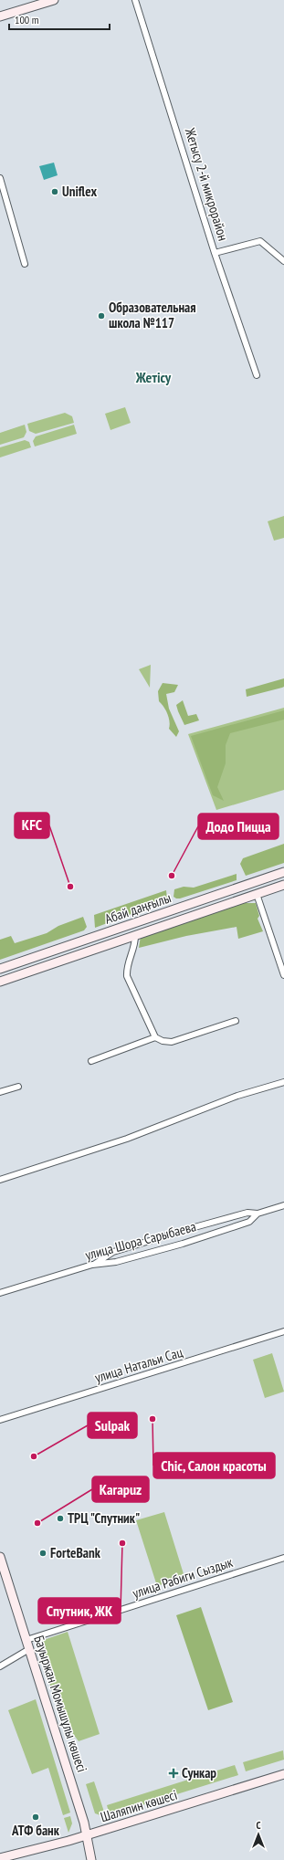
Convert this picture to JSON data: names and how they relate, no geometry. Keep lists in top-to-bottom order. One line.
{"streets":{"main road":["Абай даңғылы","Бауыржан Момышұлы көшесі","Шаляпин көшесі"],"street":["Жетысу 2-й микрорайон","улица Шора Сарыбаева","улица Натальи Сац","улица Рабиги Сыздык"]},"crossings":[["улица Рабиги Сыздык","Бауыржан Момышұлы көшесі"],["Бауыржан Момышұлы көшесі","Шаляпин көшесі"]],"districts":["Жетісу"],"places":{"other":["Uniflex","Образовательная школа №117","Додо Пицца","KFC","Chic, Салон красоты","Sulpak","ТРЦ \"Спутник\"","Karapuz","Спутник, ЖК","ForteBank","АТФ банк"],"health":["Сункар"]},"scale_bar":"100 m","north":"top"}
